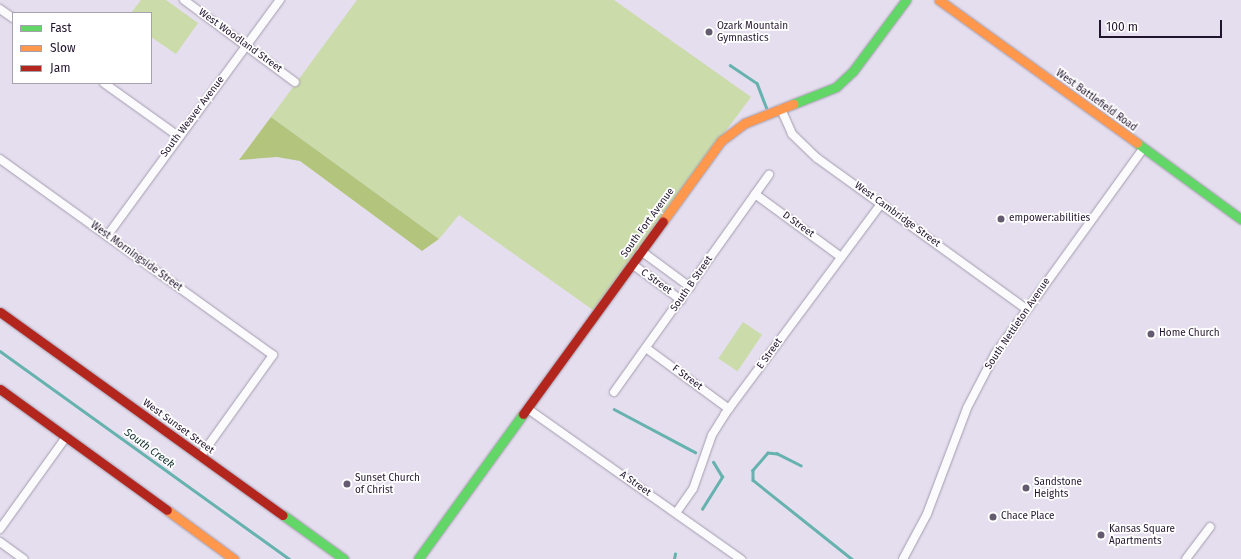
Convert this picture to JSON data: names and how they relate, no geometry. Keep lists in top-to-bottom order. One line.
{"streets":{"main road":["West Battlefield Road","South Fort Avenue","West Sunset Street"],"street":["West Woodland Street","South Weaver Avenue","West Cambridge Street","D Street","West Morningside Street","C Street","South B Street","South Nettleton Avenue","E Street","F Street","A Street"]},"crossings":[["West Woodland Street","South Weaver Avenue"],["West Battlefield Road","South Nettleton Avenue"],["South Weaver Avenue","West Morningside Street"],["West Cambridge Street","South Fort Avenue"],["West Cambridge Street","South Nettleton Avenue"],["West Cambridge Street","E Street"],["South Fort Avenue","C Street"],["South Fort Avenue","A Street"],["D Street","South B Street"],["D Street","E Street"],["West Morningside Street","West Sunset Street"],["C Street","South B Street"],["South B Street","F Street"],["E Street","F Street"],["E Street","A Street"]],"water":["South Creek"],"places":["Ozark Mountain Gymnastics","empower:abilities","Home Church","Sunset Church of Christ","Sandstone Heights","Chace Place","Kansas Square Apartments"],"legend":["Fast","Slow","Jam"],"scale_bar":"100 m"}
